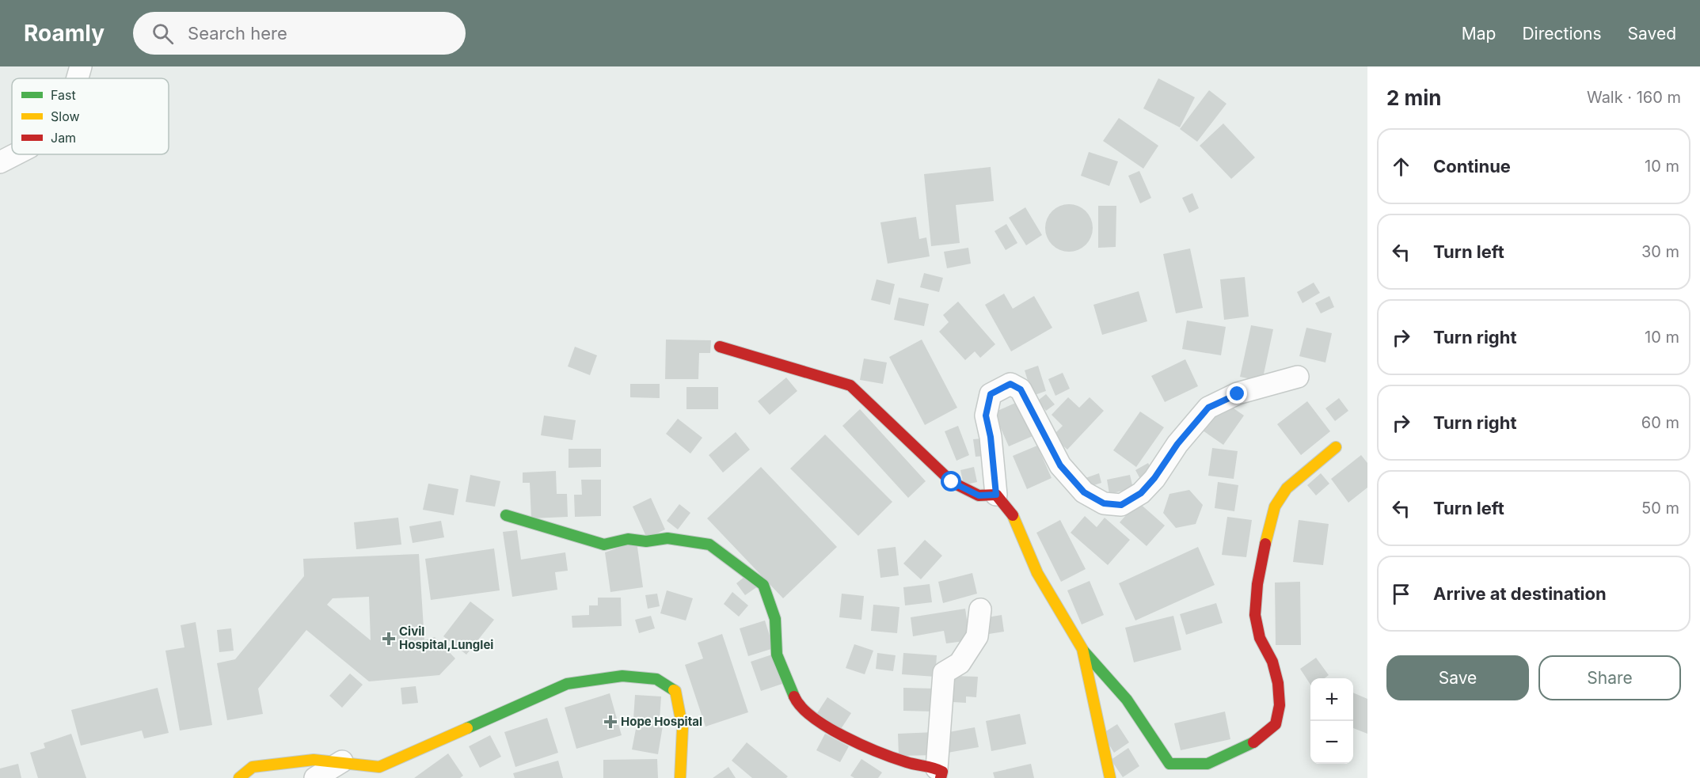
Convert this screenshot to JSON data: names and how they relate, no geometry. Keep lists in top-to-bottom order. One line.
{"places":{"health":["Civil Hospital,Lunglei","Hope Hospital"]},"legend":["Fast","Slow","Jam"],"page":{"header":"Roamly","search":"Search here","nav":["Map","Directions","Saved"],"heading":["2 min","Walk · 160 m"],"list":[["Continue","10 m"],["Turn left","30 m"],["Turn right","10 m"],["Turn right","60 m"],["Turn left","50 m"],"Arrive at destination"],"buttons":["Save","Share"],"map_buttons":["+","−"]}}
